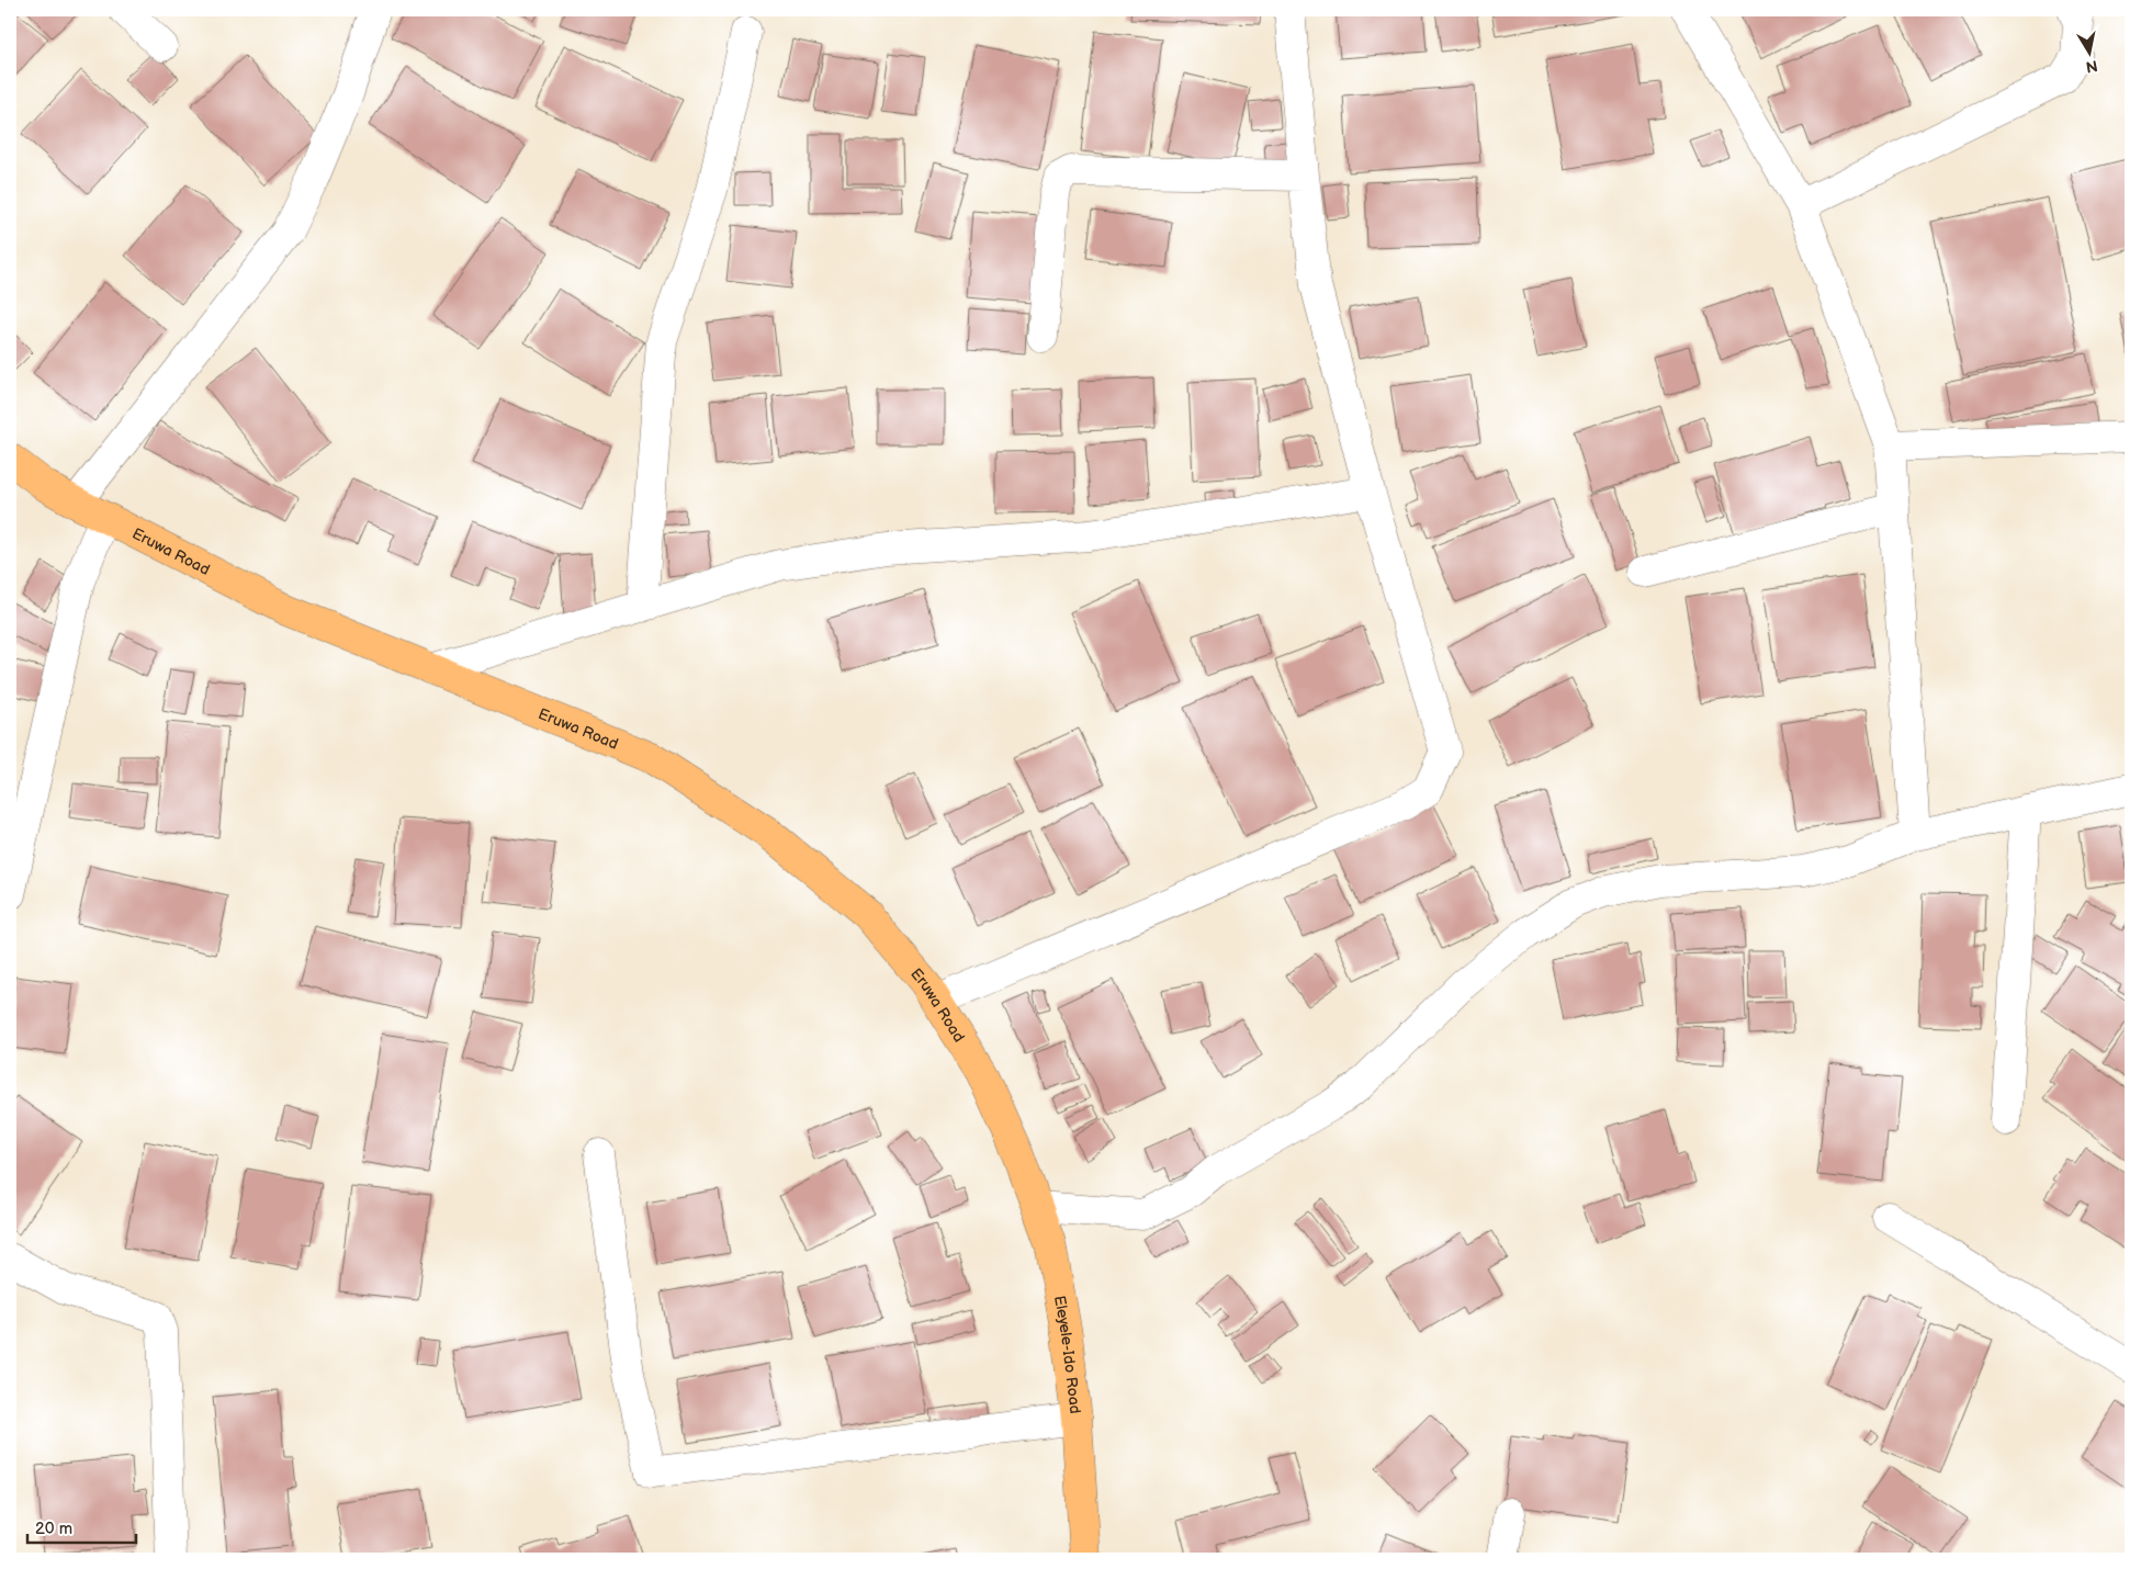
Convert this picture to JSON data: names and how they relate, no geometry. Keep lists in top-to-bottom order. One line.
{"streets":{"main road":["Eruwa Road","Eleyele-Ido Road"]},"crossings":[["Eruwa Road","Eleyele-Ido Road"]],"scale_bar":"20 m","north":"bottom"}
